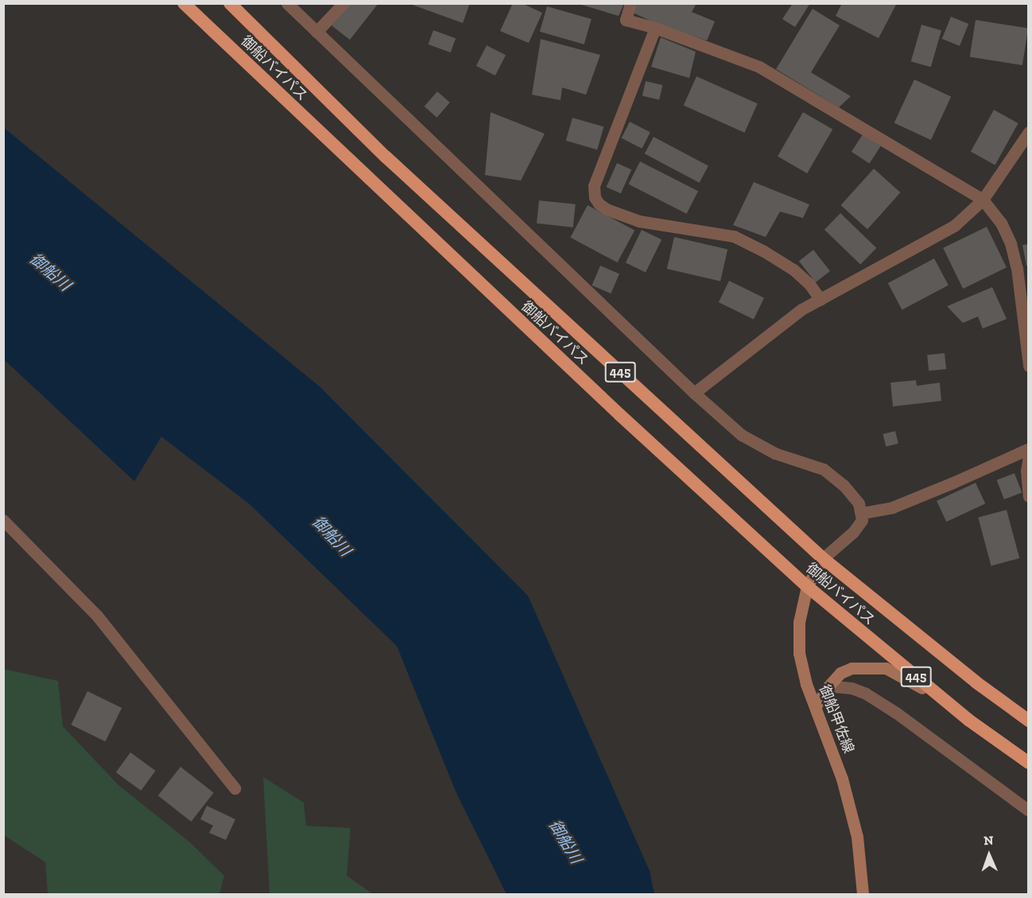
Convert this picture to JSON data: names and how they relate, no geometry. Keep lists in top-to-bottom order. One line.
{"streets":{"highway":["御船バイパス","445"],"main road":["御船甲佐線"]},"crossings":[["御船バイパス","御船甲佐線"]],"water":["御船川"],"north":"top"}
